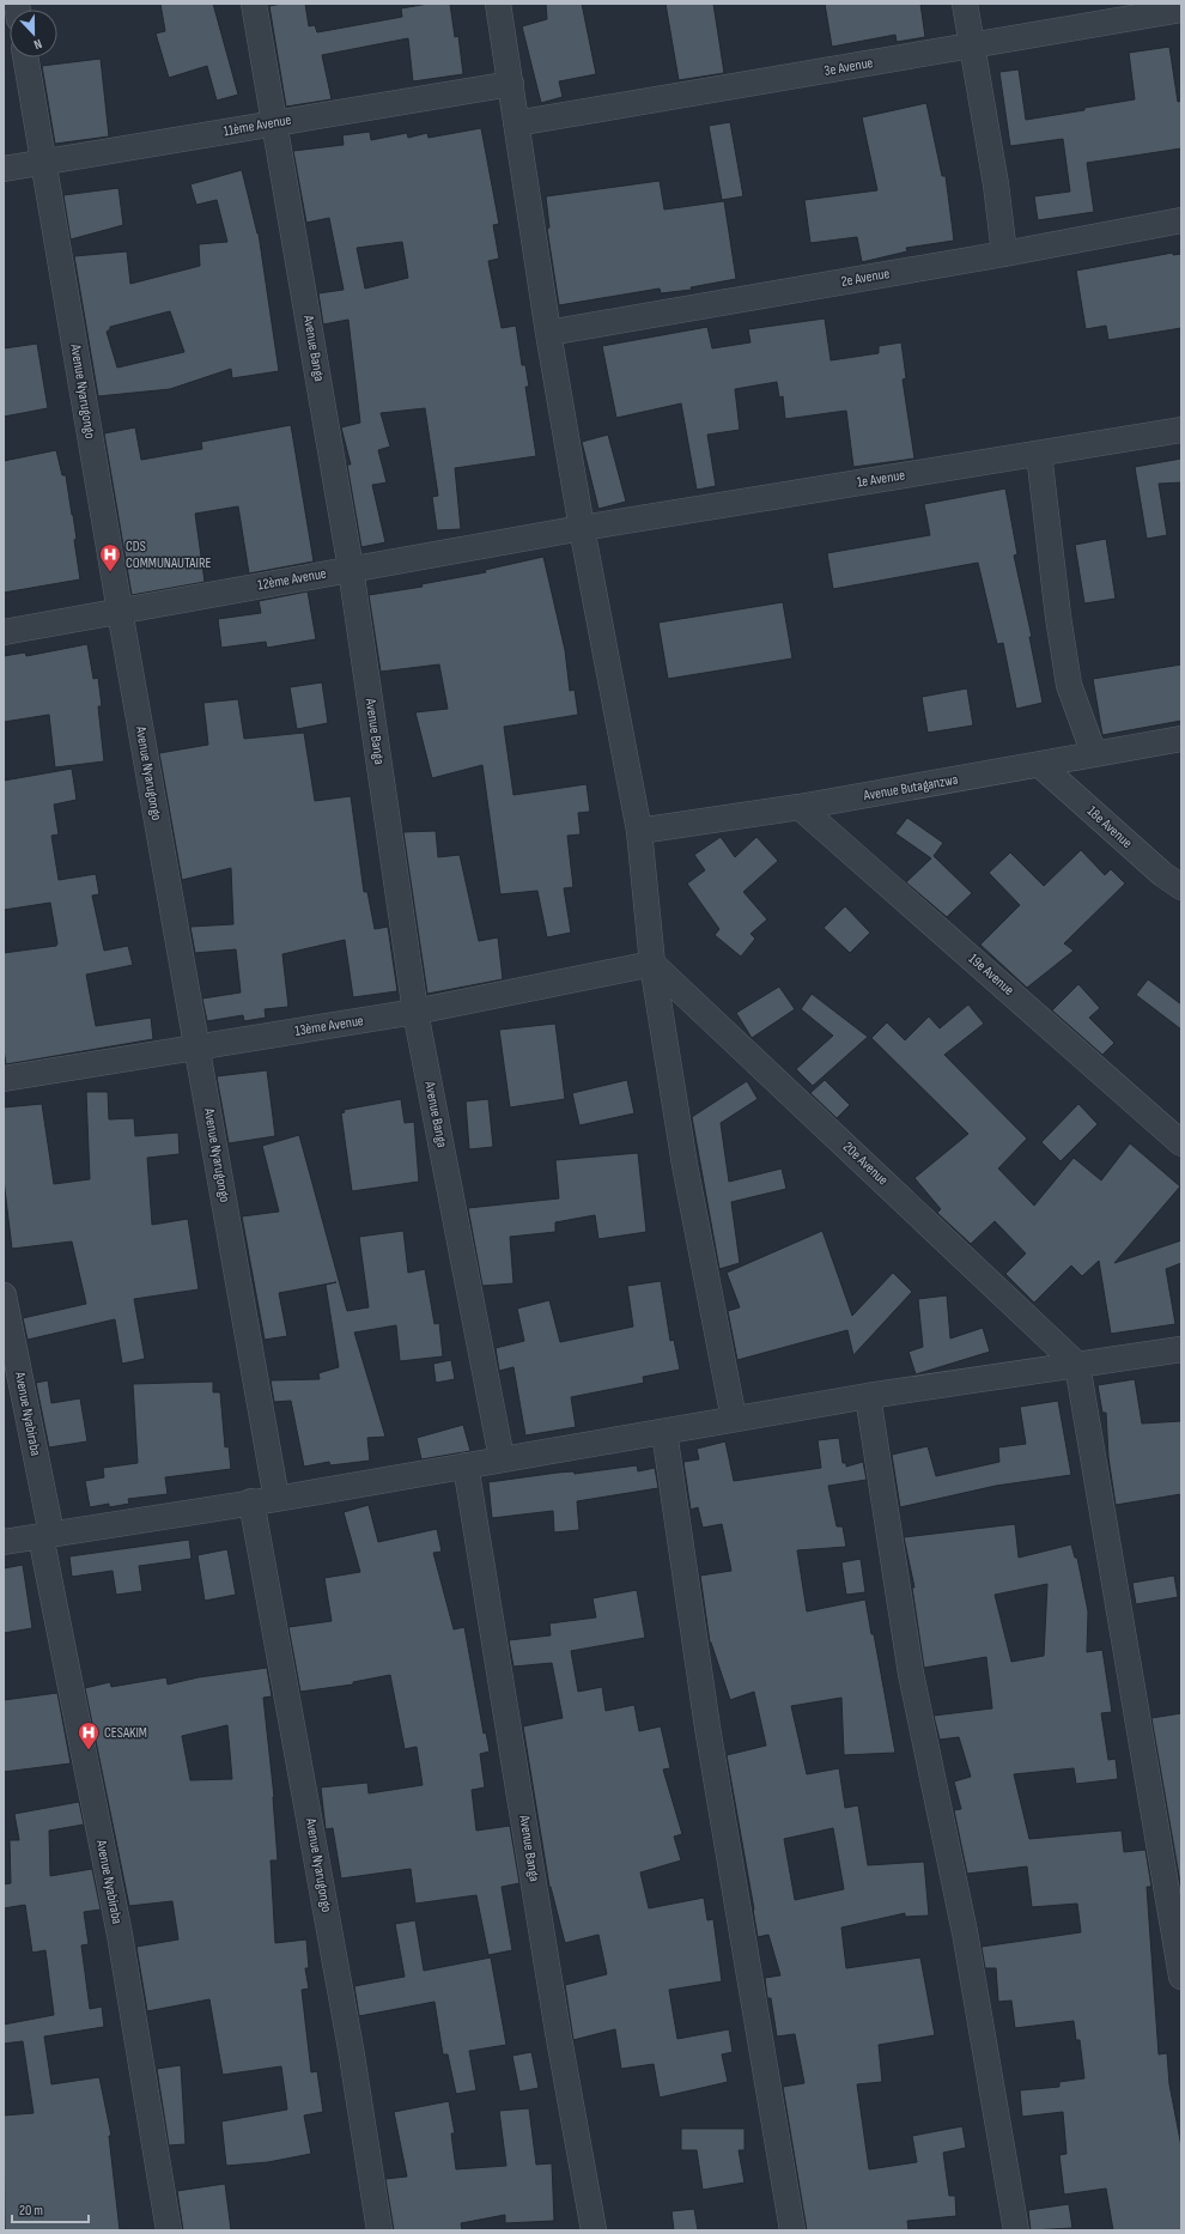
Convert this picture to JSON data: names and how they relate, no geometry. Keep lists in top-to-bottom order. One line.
{"streets":{"street":["3e Avenue","11ème Avenue","2e Avenue","Avenue Banga","Avenue Nyarugongo","1e Avenue","12ème Avenue","Avenue Butaganzwa","18e Avenue","19e Avenue","13ème Avenue","20e Avenue","Avenue Nyabiraba"]},"crossings":[["11ème Avenue","Avenue Banga"],["11ème Avenue","Avenue Nyarugongo"],["Avenue Banga","12ème Avenue"],["Avenue Banga","13ème Avenue"],["Avenue Nyarugongo","12ème Avenue"],["Avenue Nyarugongo","13ème Avenue"],["1e Avenue","12ème Avenue"],["Avenue Butaganzwa","18e Avenue"],["Avenue Butaganzwa","19e Avenue"],["13ème Avenue","20e Avenue"]],"places":{"hospital":["CDS COMMUNAUTAIRE","CESAKIM"]},"scale_bar":"20 m","north":"bottom"}
